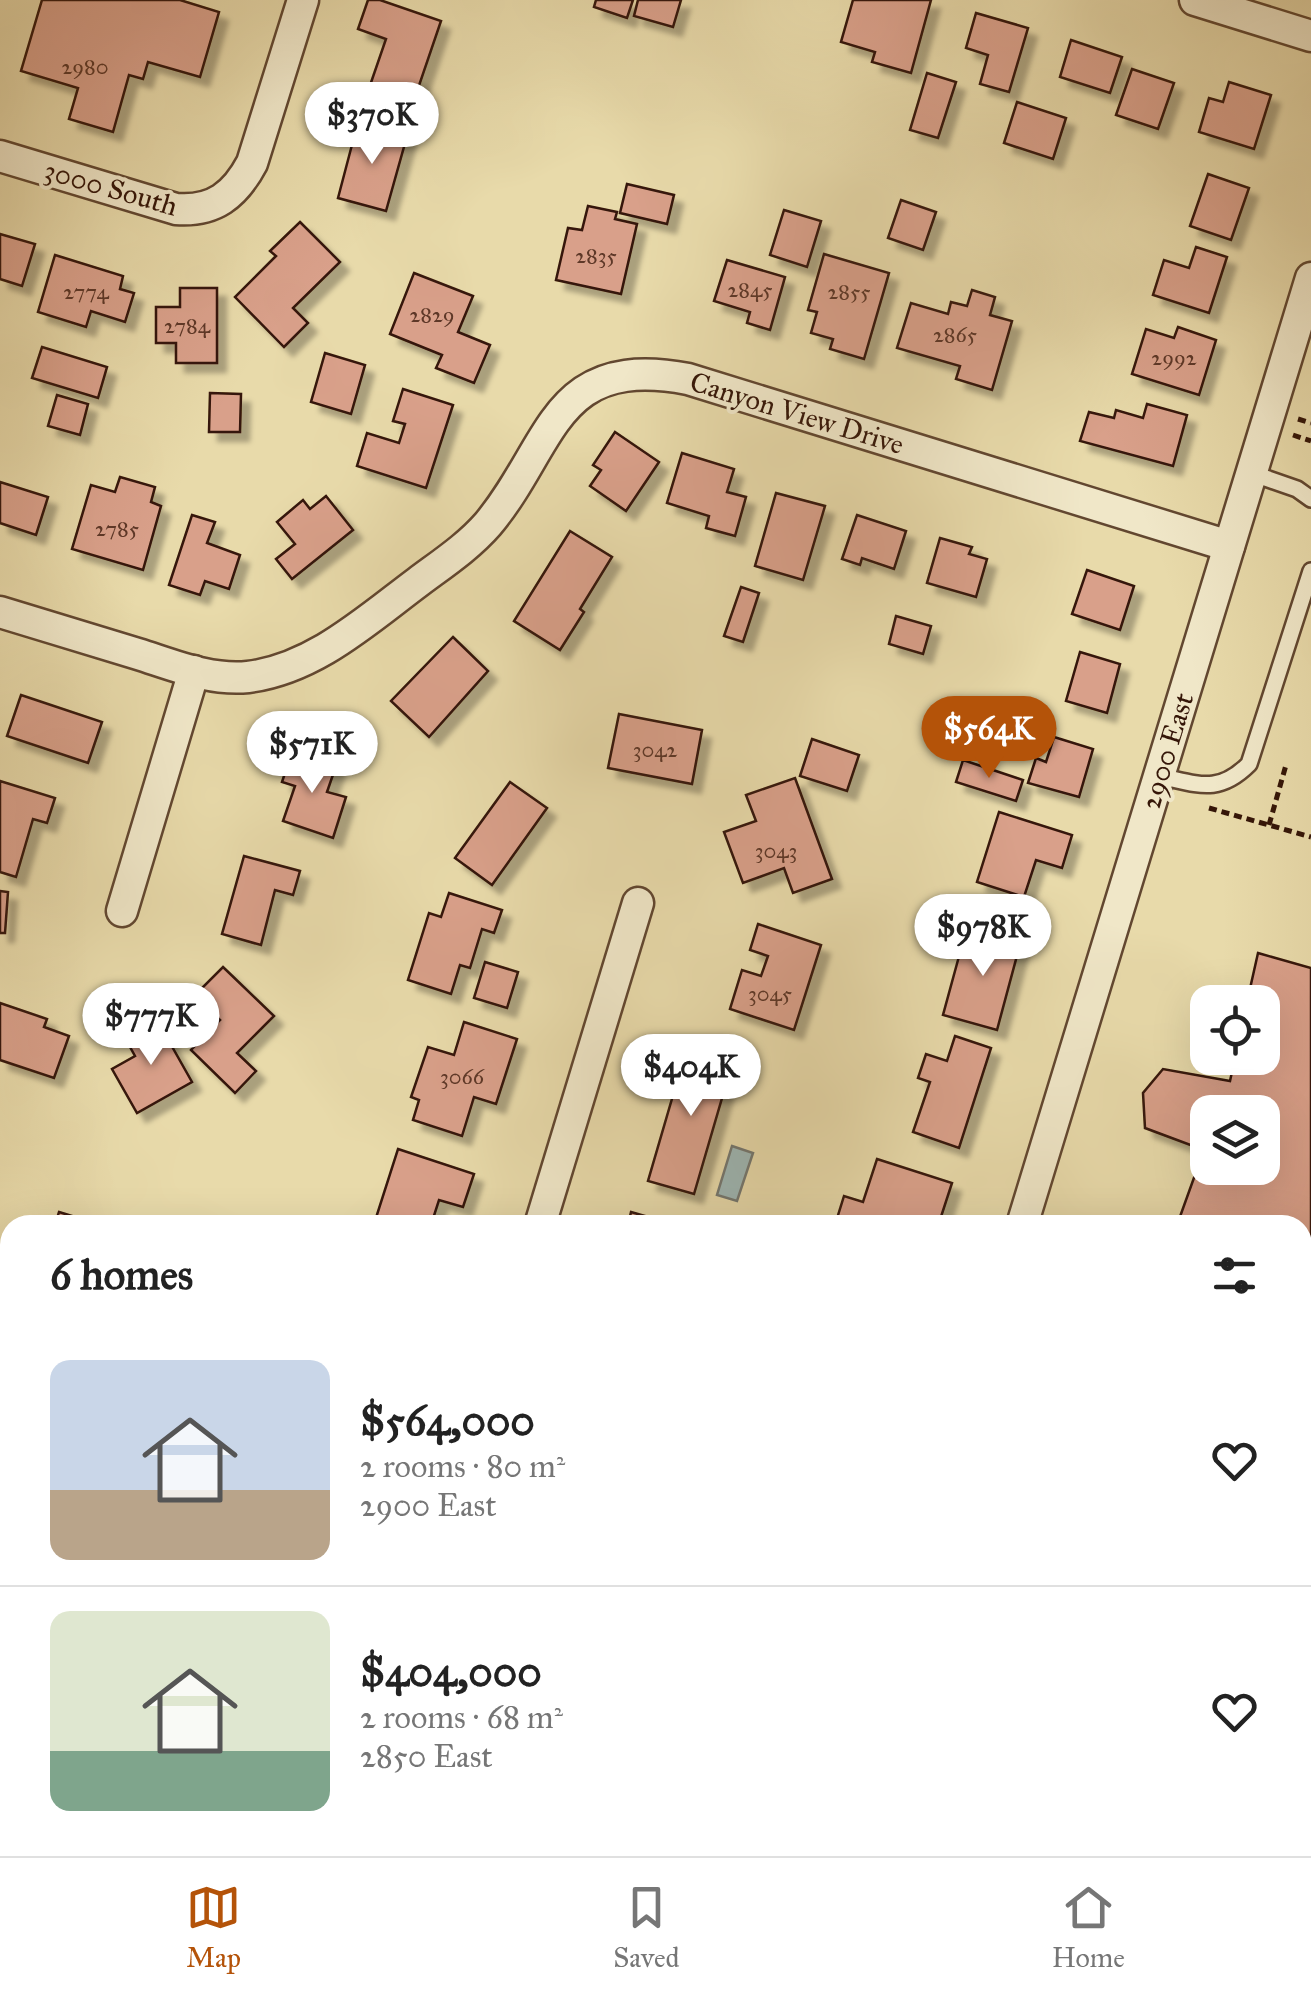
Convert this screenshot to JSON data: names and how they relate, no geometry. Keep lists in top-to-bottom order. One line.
{"streets":{"street":["3000 South","Canyon View Drive","2900 East"]},"crossings":[["Canyon View Drive","2900 East"]],"house_numbers":["2980","2835","2845","2774","2855","2829","2784","2865","2992","2785","3042","3043","3045","3066"],"page":{"price":["$370K","$564K","$571K","$978K","$777K","$404K"],"heading":"6 homes","list":[{"name":"$564,000","note":"2 rooms · 80 m² · 2900 East"},{"name":"$404,000","note":"2 rooms · 68 m² · 2850 East"}],"tabs":["Map","Saved","Home"]}}
